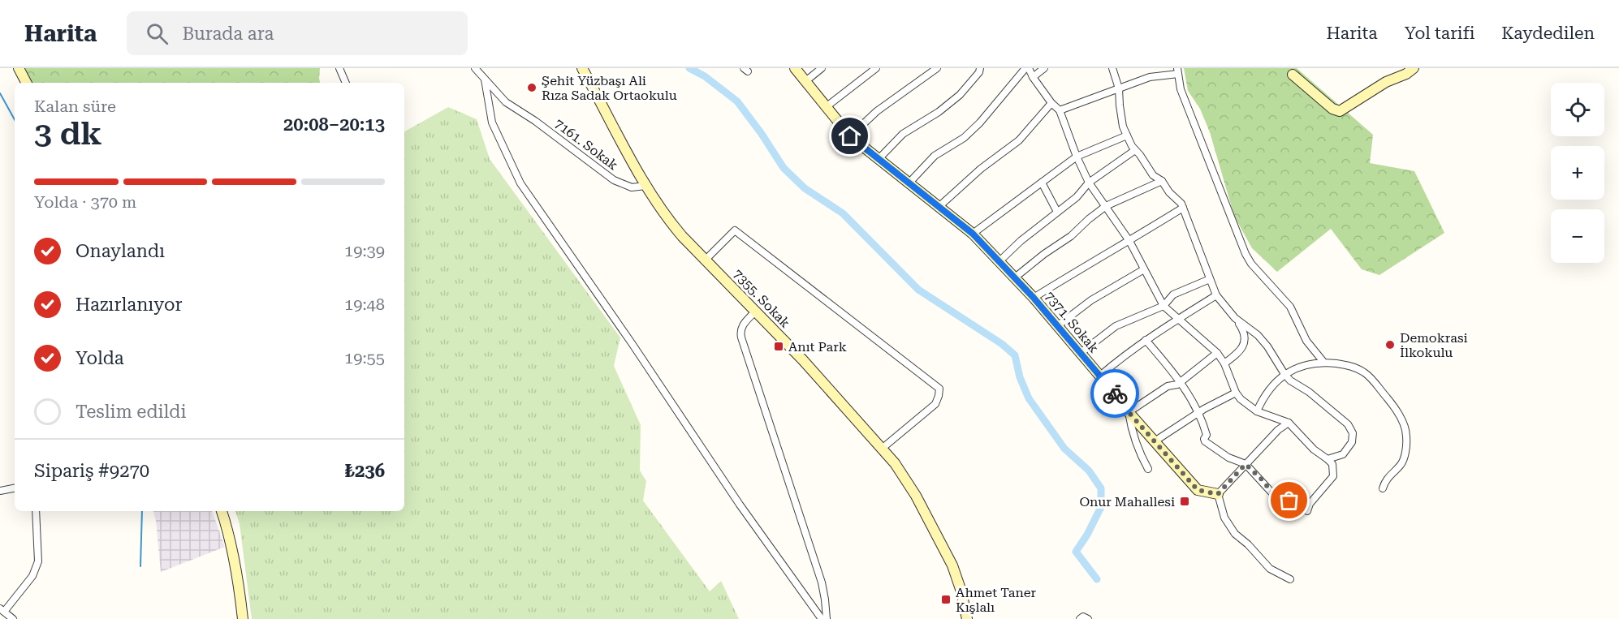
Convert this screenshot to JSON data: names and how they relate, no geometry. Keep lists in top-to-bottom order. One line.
{"streets":{"street":["7161. Sokak","7355. Sokak","7371. Sokak"]},"crossings":[["7161. Sokak","7355. Sokak"]],"places":{"other":["Şehit Yüzbaşı Ali Rıza Sadak Ortaokulu","Demokrasi İlkokulu"],"transit":["Anıt Park","Onur Mahallesi","Ahmet Taner Kışlalı"]},"page":{"header":"Harita","search":"Burada ara","nav":["Harita","Yol tarifi","Kaydedilen"],"map_buttons":["+","−"],"heading":["3 dk","Kalan süre","20:08–20:13"],"panel":["Sipariş #9270","₺236"],"bar":"Yolda · 370 m","list":[["Onaylandı","19:39"],["Hazırlanıyor","19:48"],["Yolda","19:55"],"Teslim edildi"]}}
